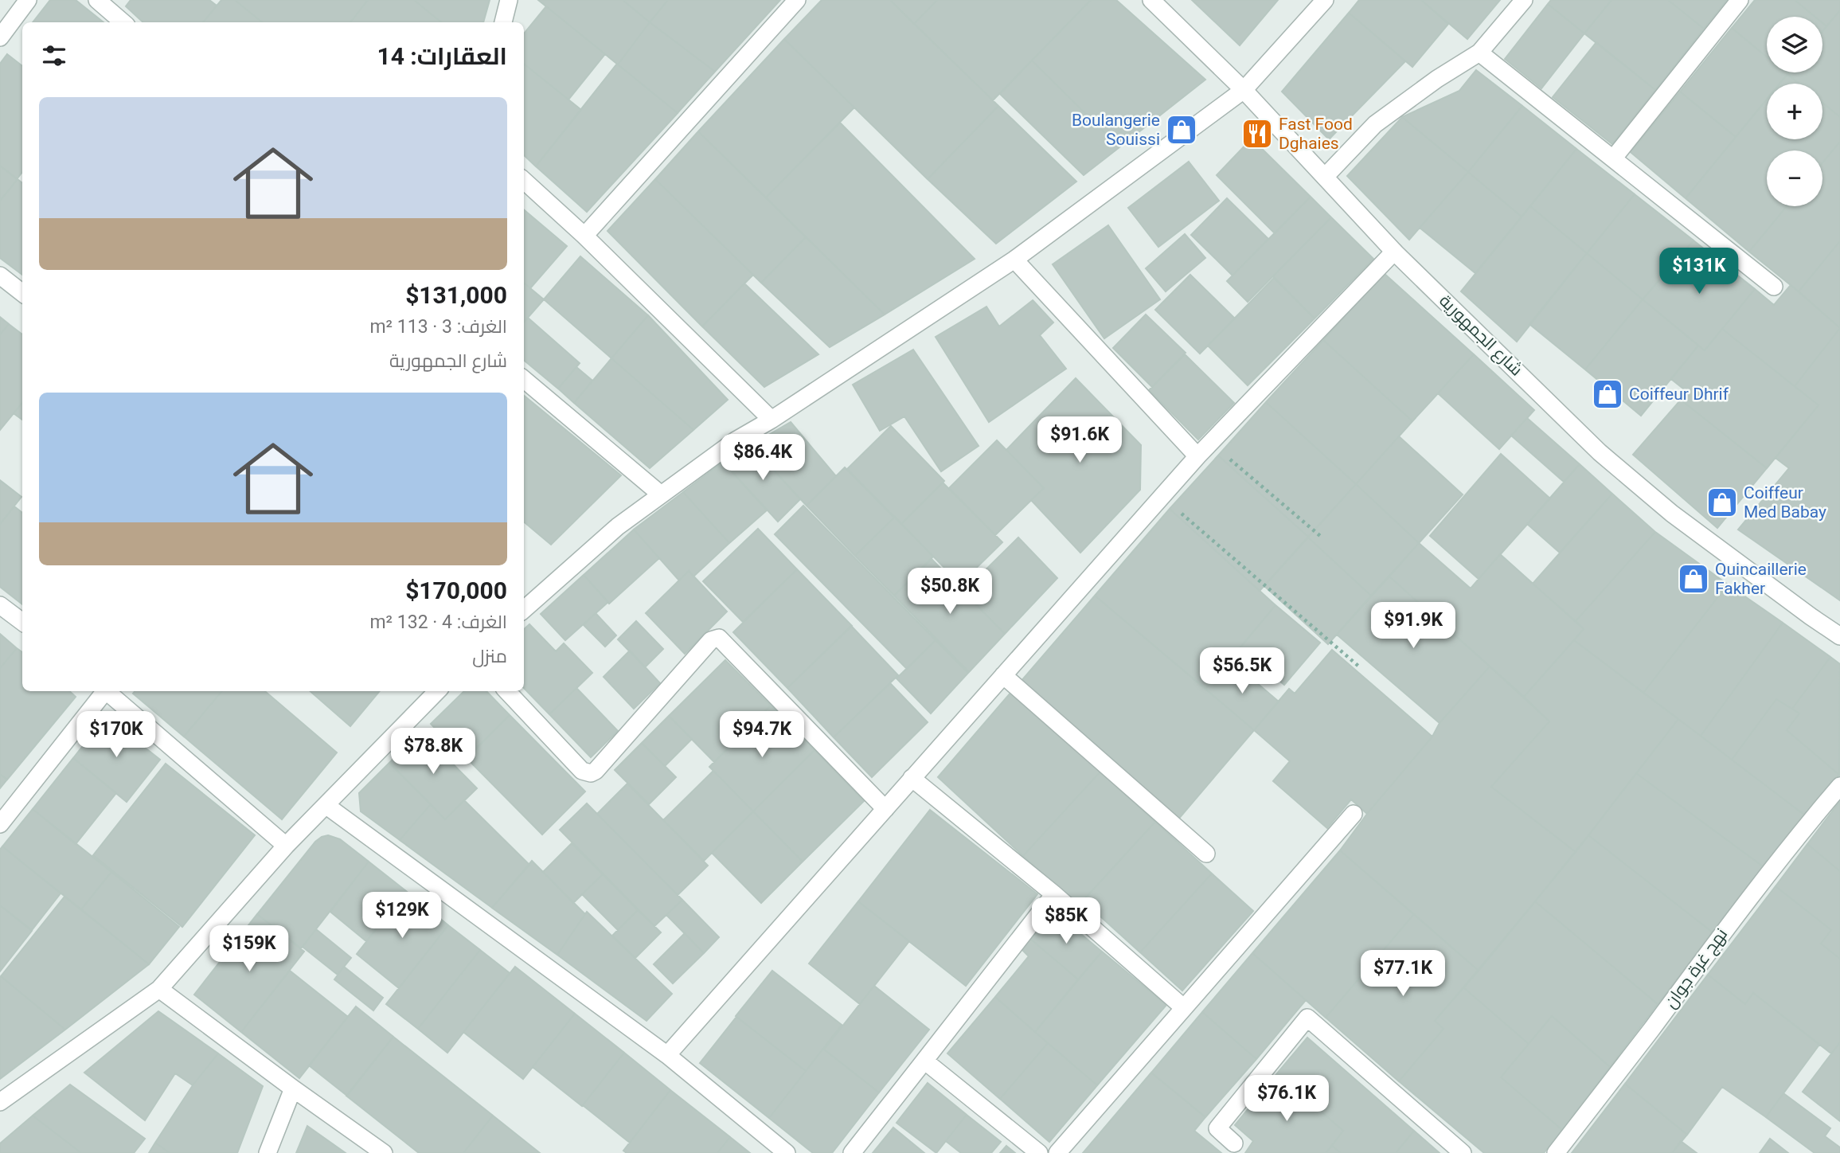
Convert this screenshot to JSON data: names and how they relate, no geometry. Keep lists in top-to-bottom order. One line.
{"streets":{"street":["شارع الجمهورية","نهج غرة جوان"]},"places":{"shop":["Boulangerie Souissi","Coiffeur Dhrif","Coiffeur Med Babay","Quincaillerie Fakher"],"restaurant":["Fast Food Dghaies"]},"page":{"map_buttons":["+","−"],"heading":"العقارات: 14","list":[{"name":"$131,000","note":"الغرف: 3 · 113 m² · شارع الجمهورية"},{"name":"$170,000","note":"الغرف: 4 · 132 m² · منزل"}],"price":["$131K","$91.6K","$86.4K","$50.8K","$91.9K","$56.5K","$170K","$94.7K","$78.8K","$129K","$85K","$159K","$77.1K","$76.1K"]}}
